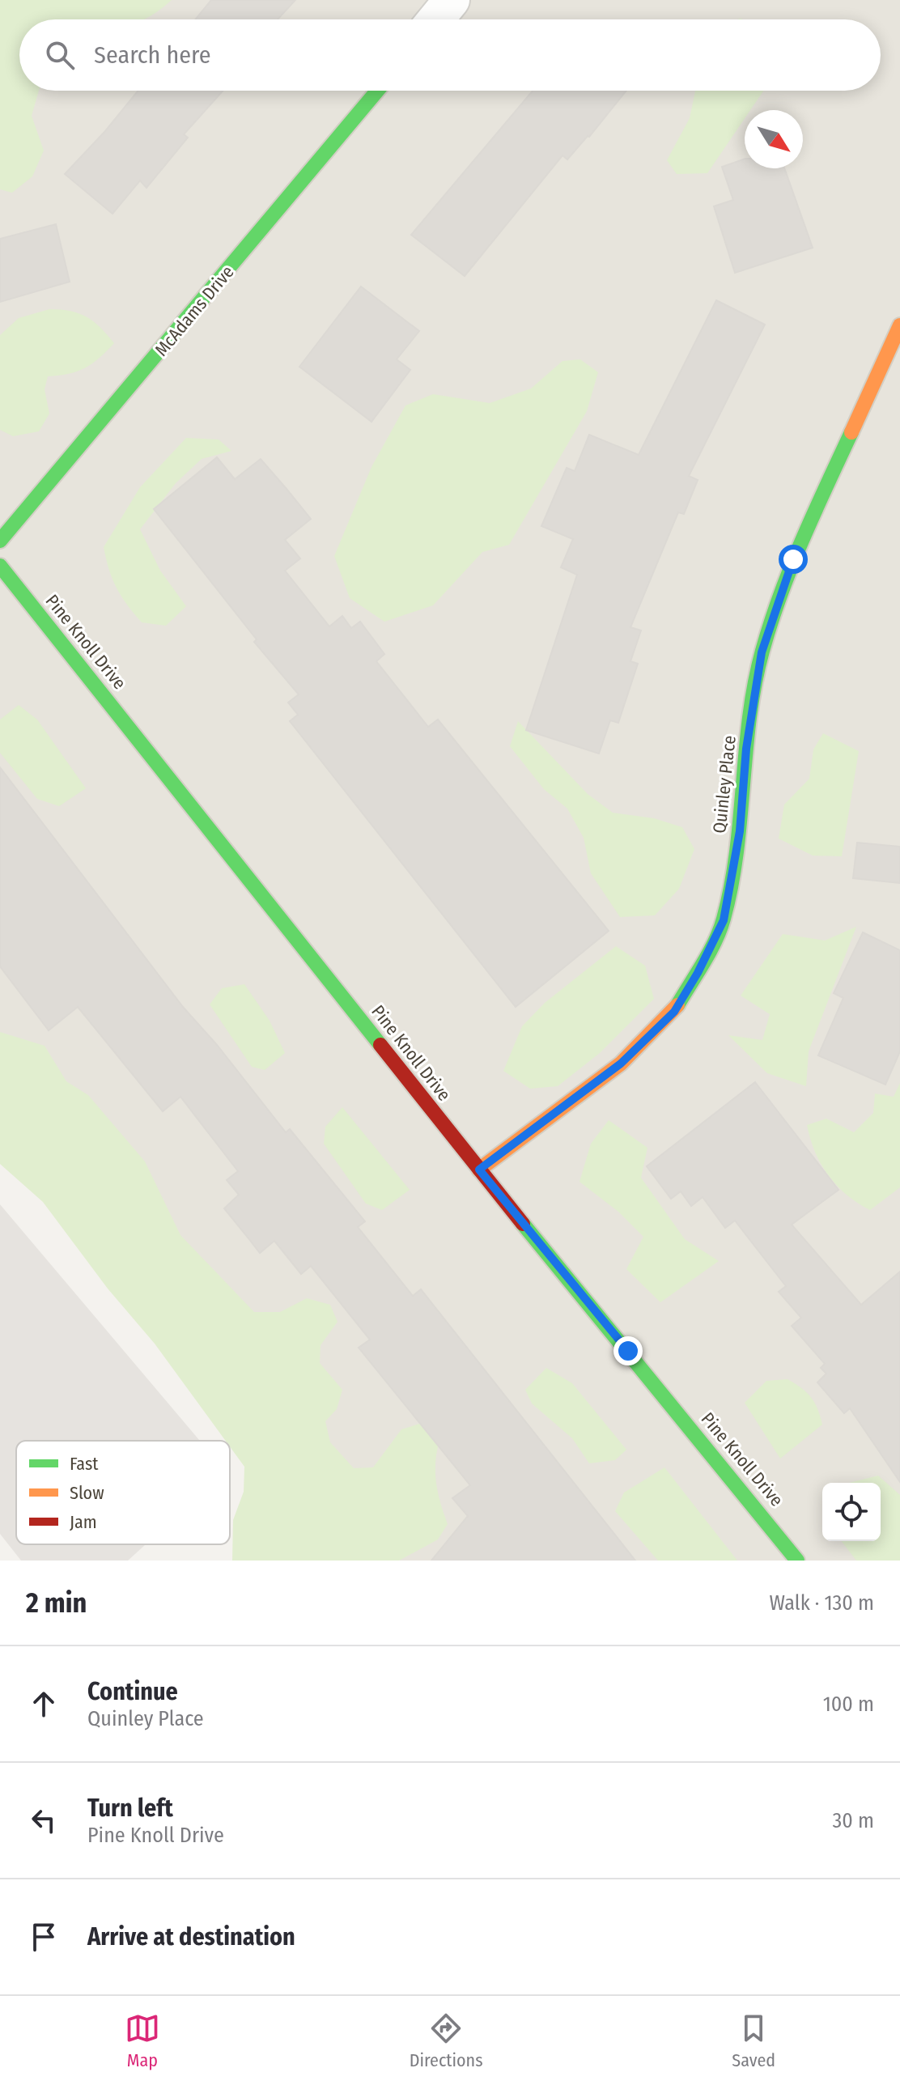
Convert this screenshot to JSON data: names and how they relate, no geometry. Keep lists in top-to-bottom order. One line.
{"streets":{"street":["McAdams Drive","Pine Knoll Drive","Quinley Place"]},"crossings":[["Pine Knoll Drive","Quinley Place"]],"legend":["Fast","Slow","Jam"],"north":"bottom right","page":{"search":"Search here","heading":["2 min","Walk · 130 m"],"list":[["Continue","Quinley Place","100 m"],["Turn left","Pine Knoll Drive","30 m"],"Arrive at destination"],"nav":["Map","Directions","Saved"]}}
